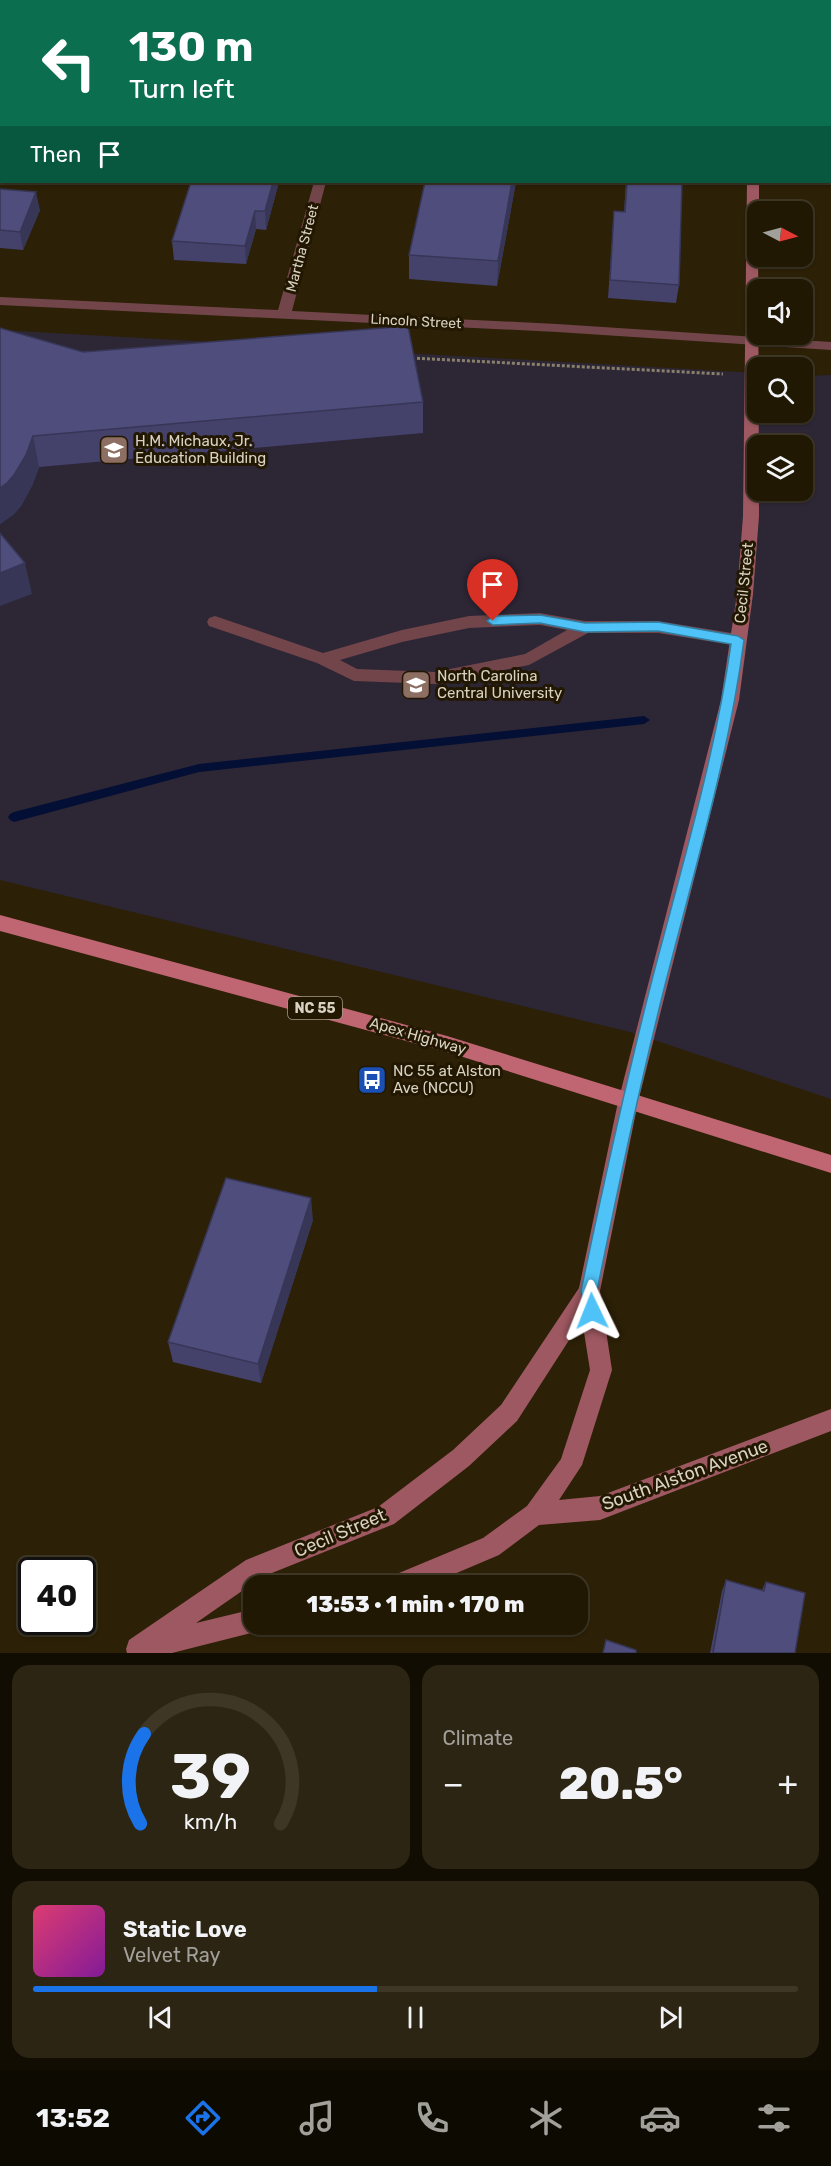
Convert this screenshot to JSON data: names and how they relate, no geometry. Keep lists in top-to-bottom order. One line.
{"streets":{"main road":["NC 55","Apex Highway"],"street":["Martha Street","Lincoln Street","Cecil Street","South Alston Avenue"]},"crossings":[["Martha Street","Lincoln Street"],["Cecil Street","Apex Highway"],["Cecil Street","South Alston Avenue"]],"places":{"school or university":["H.M. Michaux, Jr. Education Building","North Carolina Central University"],"bus stop":["NC 55 at Alston Ave (NCCU)"]},"north":"right","page":{"turn":["130 m","Turn left"],"then":"Then","limit":"40","trip":"13:53 · 1 min · 170 m","tile":"Climate","heat":["−","20.5°","+"],"song":["Static Love","Velvet Ray"],"tabs":"13:52","gauge":["39","km/h"]}}
